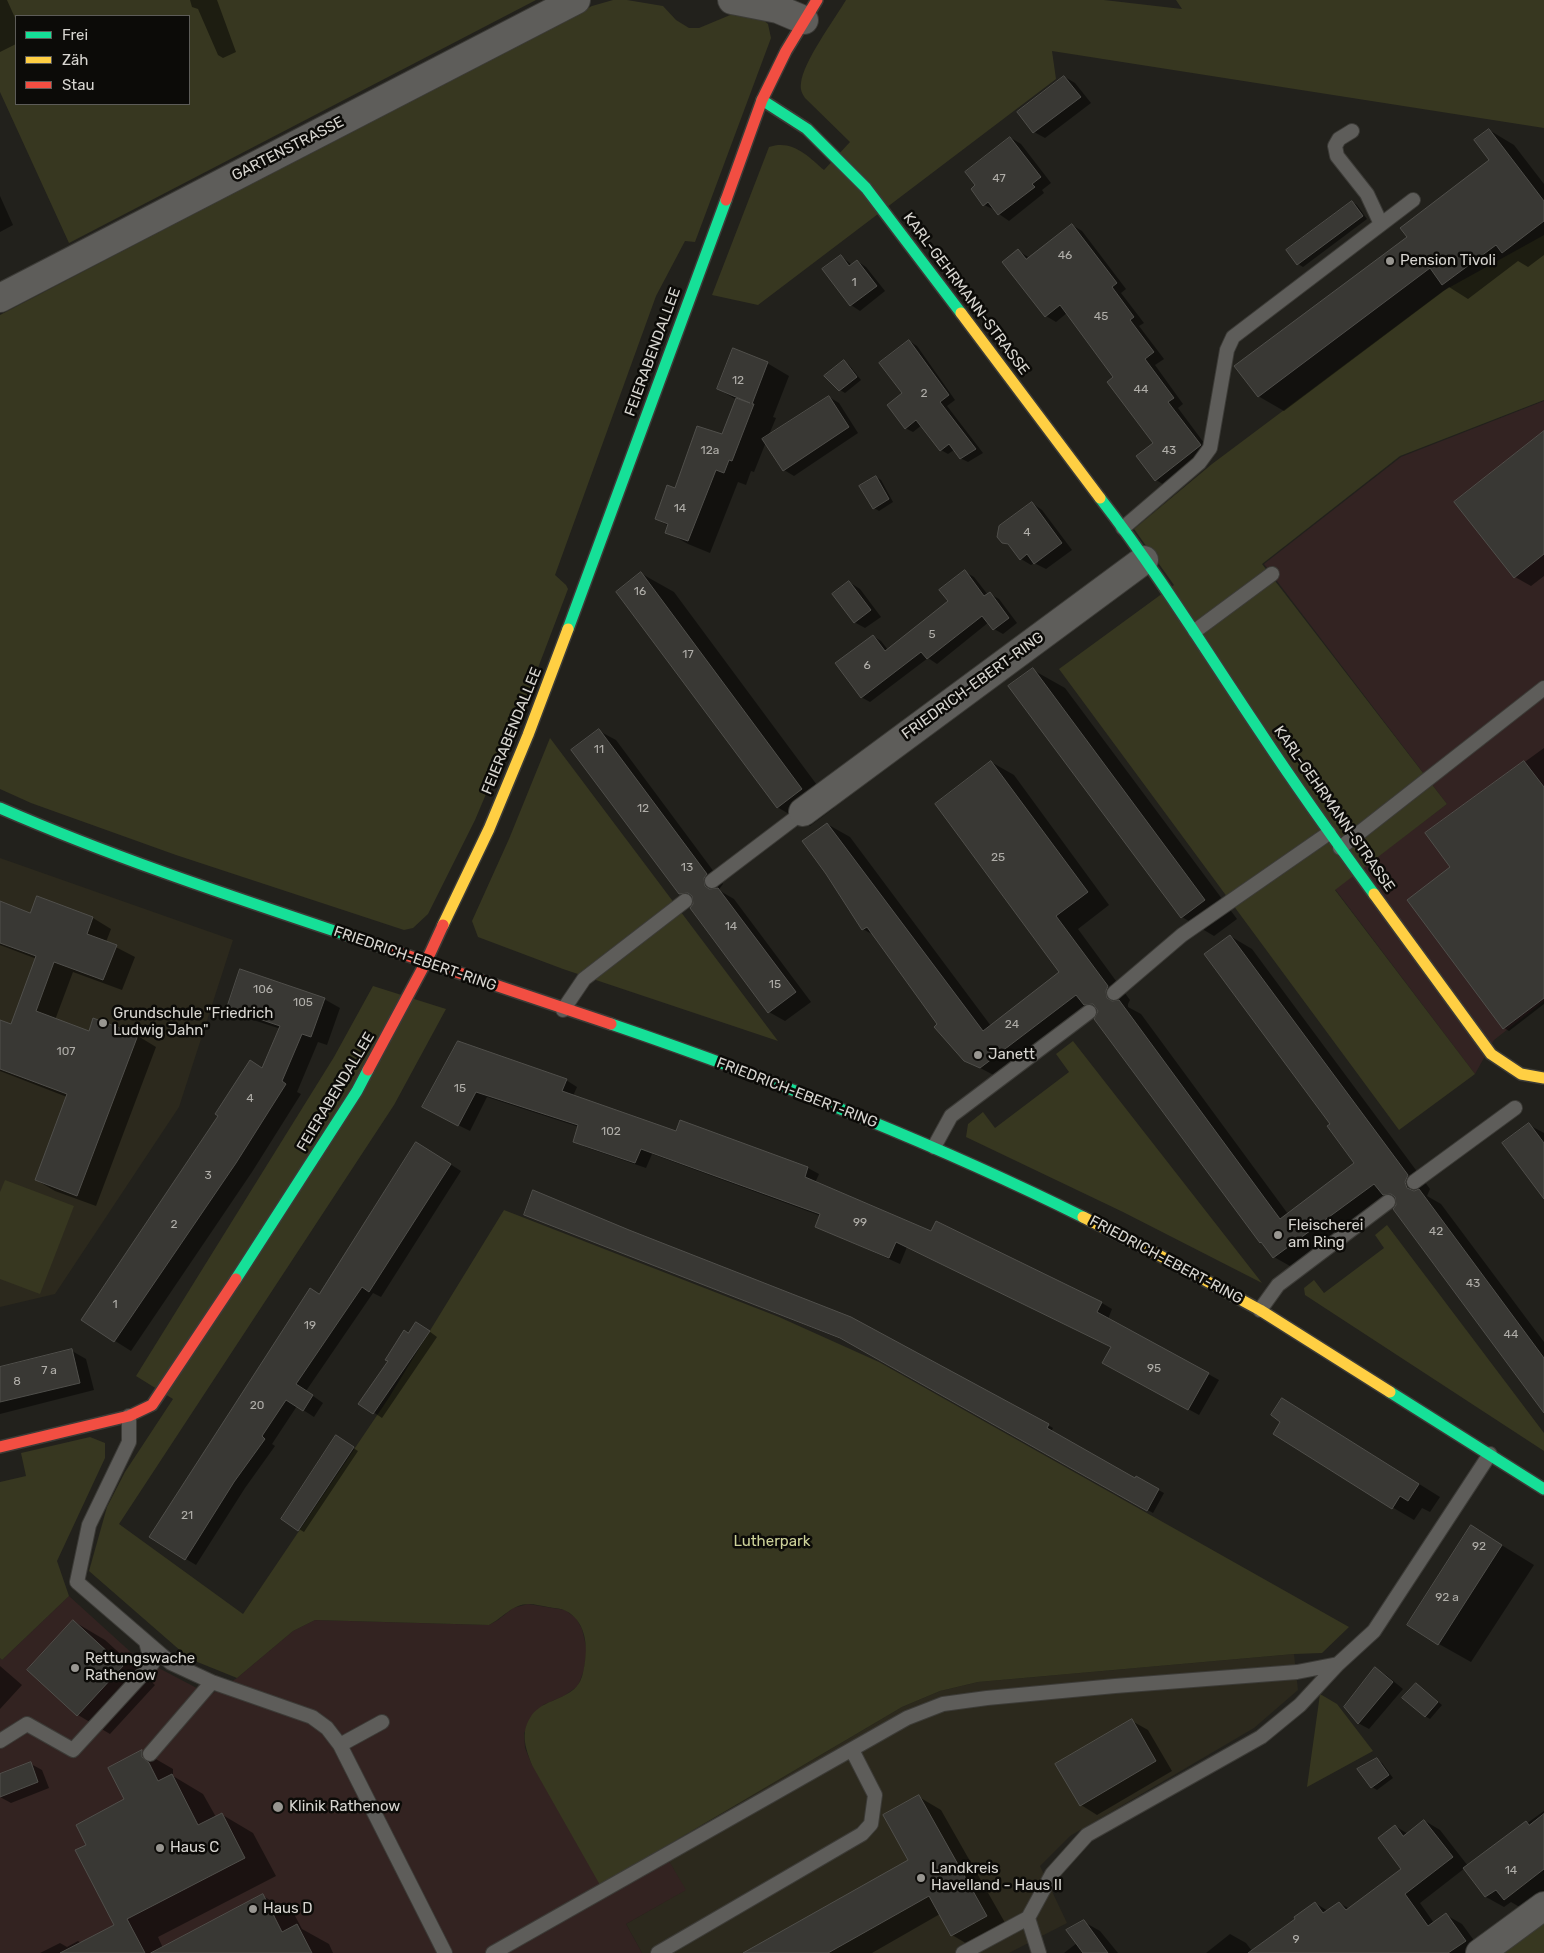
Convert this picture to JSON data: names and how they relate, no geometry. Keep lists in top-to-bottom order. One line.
{"streets":{"street":["GARTENSTRASSE","KARL-GEHRMANN-STRASSE","FEIERABENDALLEE","FRIEDRICH-EBERT-RING"]},"crossings":[["KARL-GEHRMANN-STRASSE","FEIERABENDALLEE"],["KARL-GEHRMANN-STRASSE","FRIEDRICH-EBERT-RING"],["FEIERABENDALLEE","FRIEDRICH-EBERT-RING"]],"parks":["Lutherpark"],"places":["Pension Tivoli","Grundschule \"Friedrich Ludwig Jahn\"","Janett","Fleischerei am Ring","Rettungswache Rathenow","Klinik Rathenow","Haus C","Landkreis Havelland - Haus II","Haus D"],"house_numbers":["47","46","1","45","12","44","2","12a","43","14","4","16","5","17","6","11","12","25","13","14","15","106","105","24","107","15","4","102","3","99","2","42","43","1","19","44","95","7 a","8","20","21","92","92 a","14","9"],"legend":["Frei","Zäh","Stau"]}
